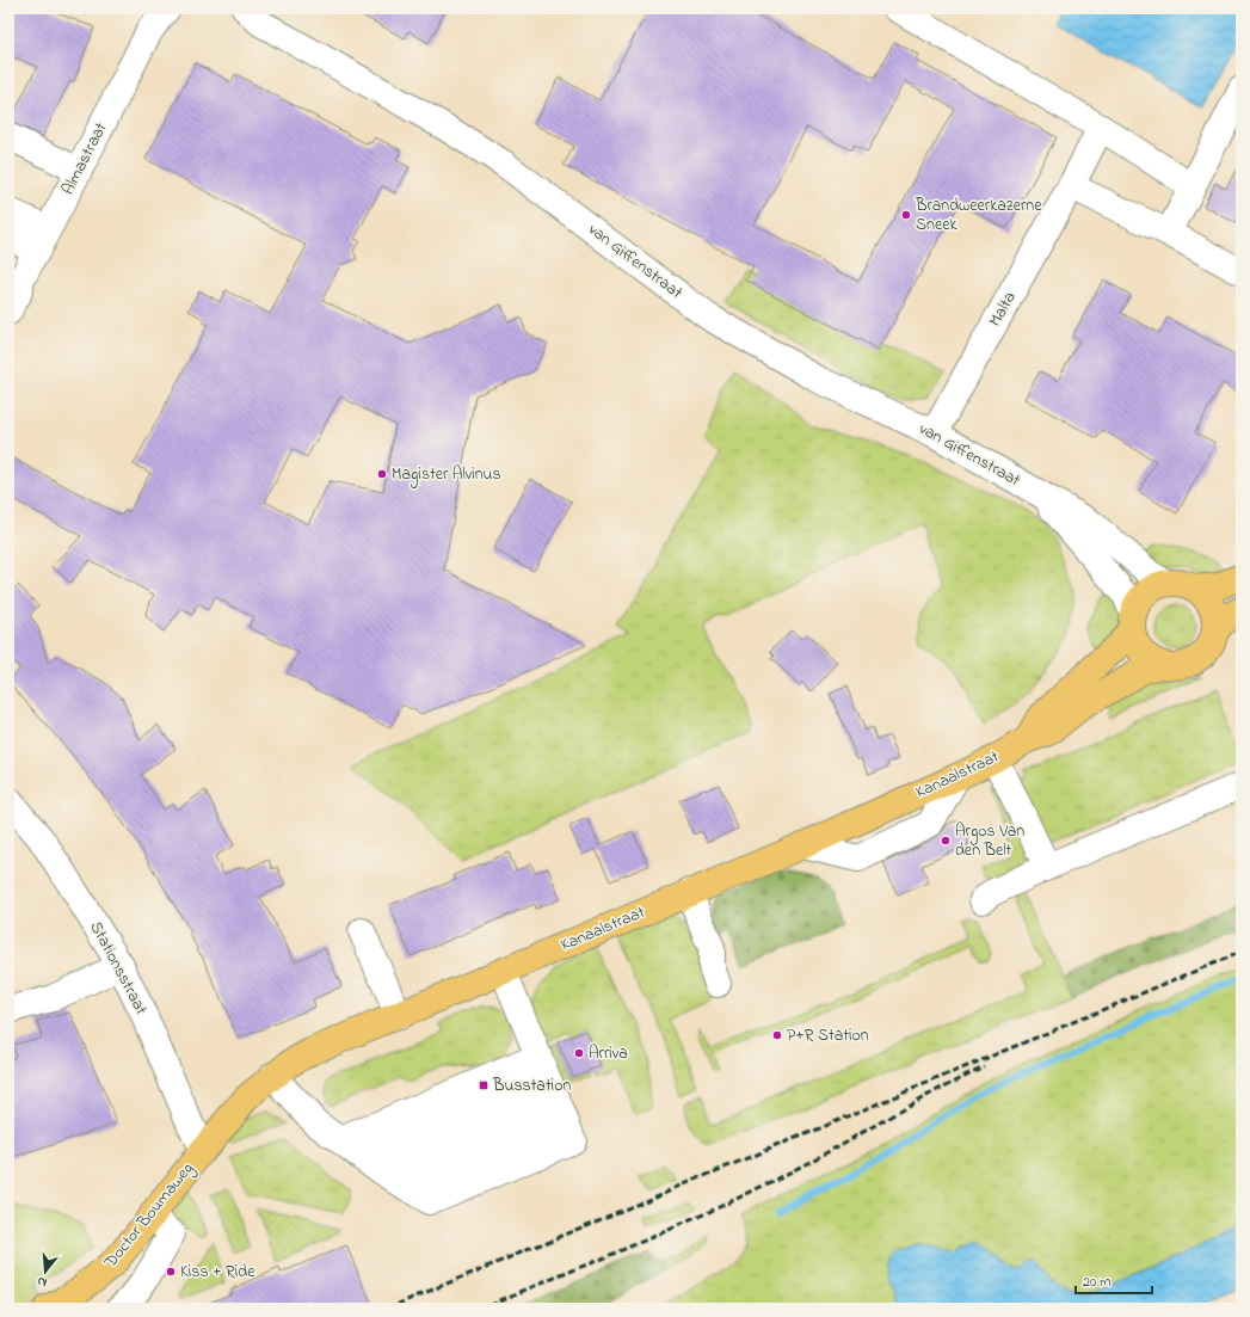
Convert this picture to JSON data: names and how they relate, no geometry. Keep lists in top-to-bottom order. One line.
{"streets":{"main road":["Kanaalstraat","Doctor Boumaweg"],"street":["Almastraat","van Giffenstraat","Malta","Stationsstraat"]},"crossings":[["van Giffenstraat","Malta"],["van Giffenstraat","Kanaalstraat"],["Kanaalstraat","Stationsstraat"],["Kanaalstraat","Doctor Boumaweg"],["Stationsstraat","Doctor Boumaweg"]],"places":{"other":["Brandweerkazerne Sneek","Magister Alvinus","Argos Van den Belt","P+R Station","Arriva","Kiss + Ride"],"transit":["Busstation"]},"scale_bar":"20 m","north":"bottom"}
